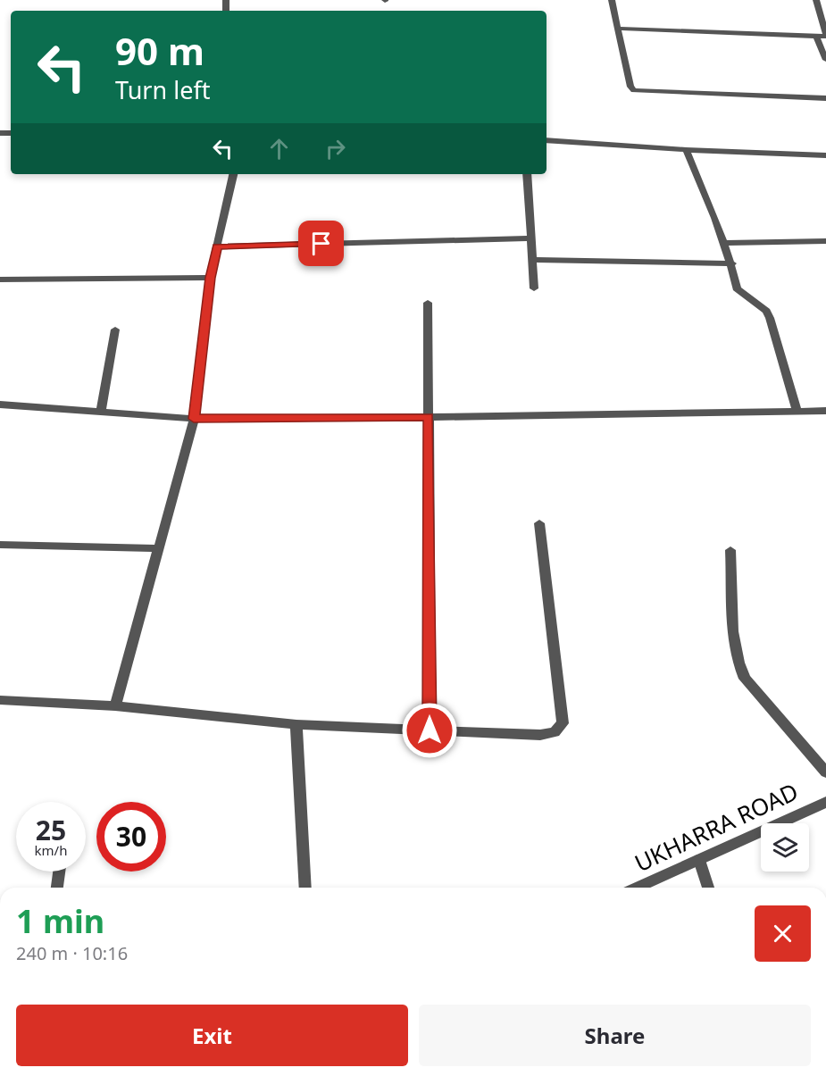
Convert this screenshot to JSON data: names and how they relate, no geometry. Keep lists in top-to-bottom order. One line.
{"streets":{"street":["UKHARRA ROAD"]},"page":{"turn":["90 m","Turn left"],"speed":"25 km/h","limit":"30","heading":["1 min","240 m · 10:16"],"buttons":["Exit","Share"]}}
